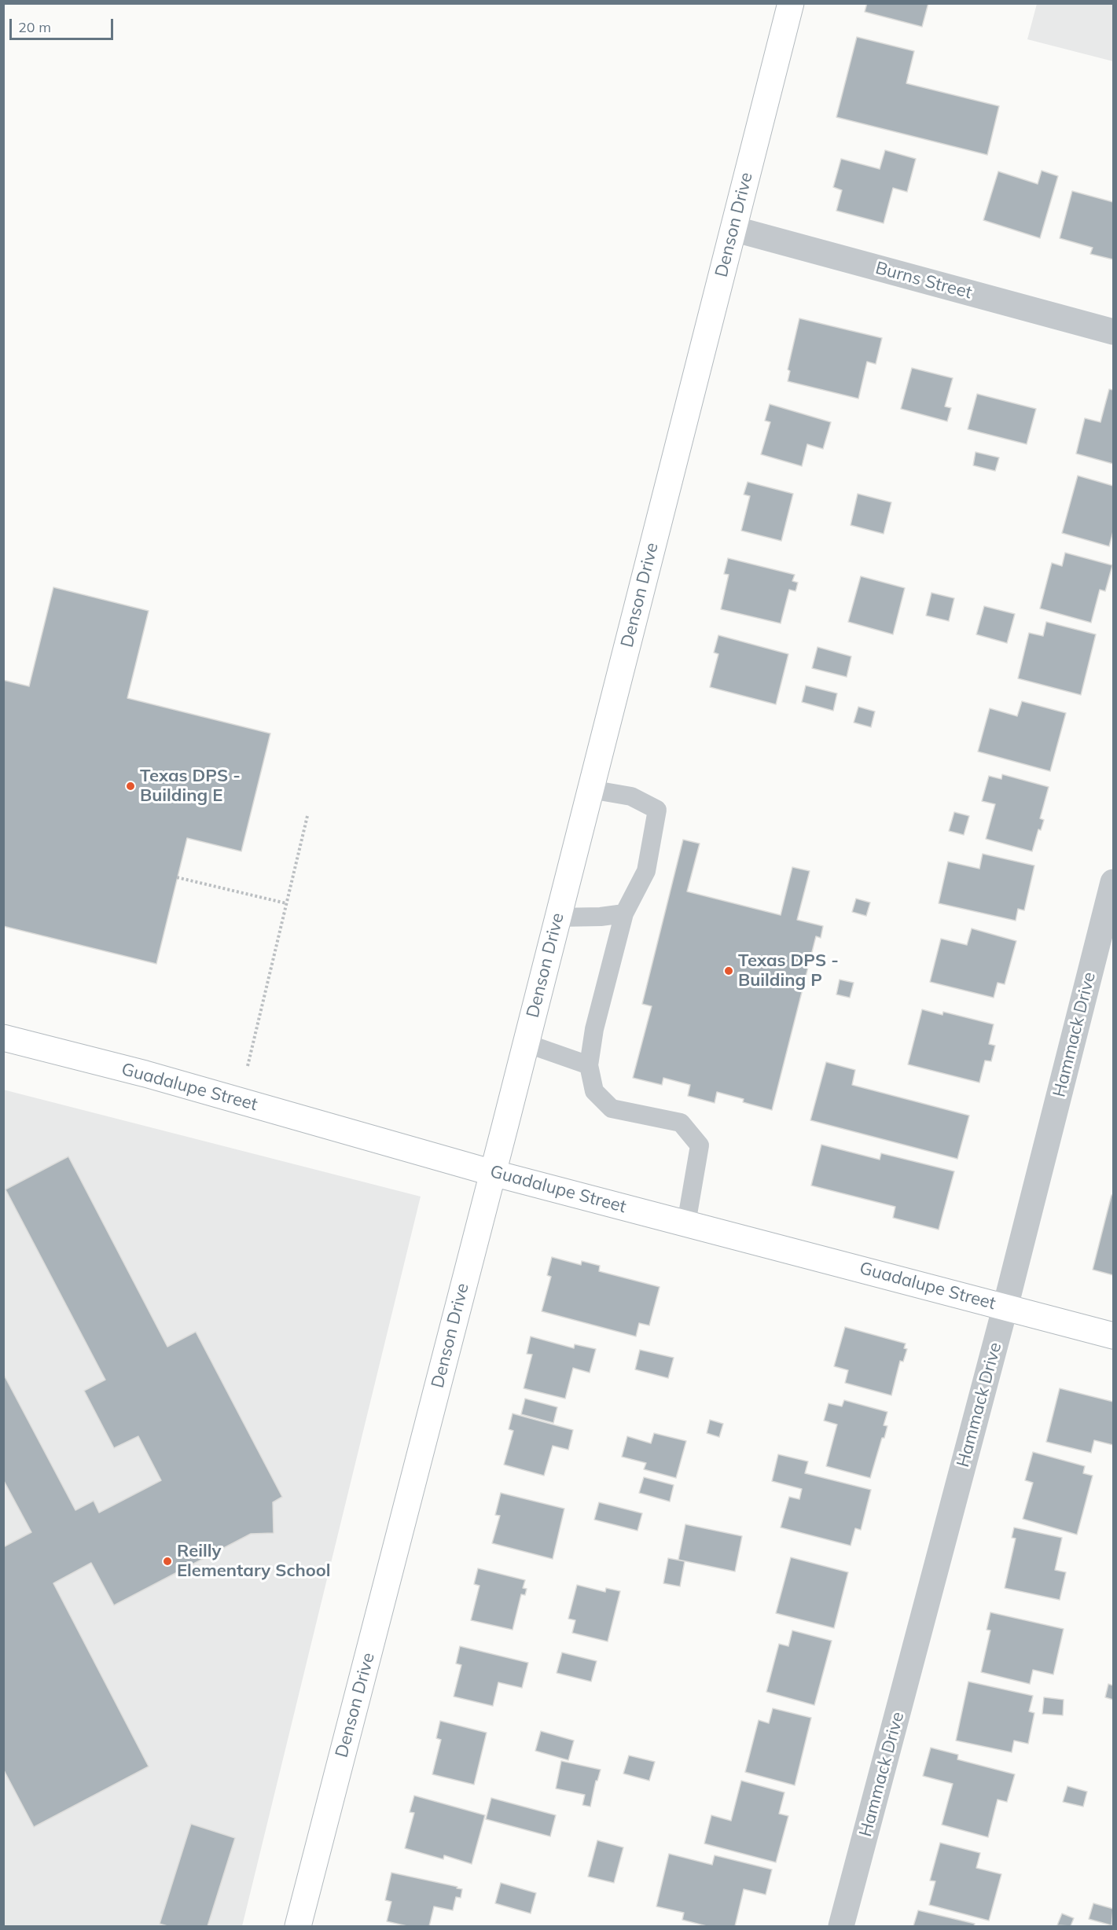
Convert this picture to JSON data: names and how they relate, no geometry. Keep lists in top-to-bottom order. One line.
{"streets":{"street":["Denson Drive","Burns Street","Hammack Drive","Guadalupe Street"]},"crossings":[["Denson Drive","Burns Street"],["Denson Drive","Guadalupe Street"],["Hammack Drive","Guadalupe Street"]],"places":["Texas DPS - Building E","Texas DPS - Building P","Reilly Elementary School"],"scale_bar":"20 m"}
